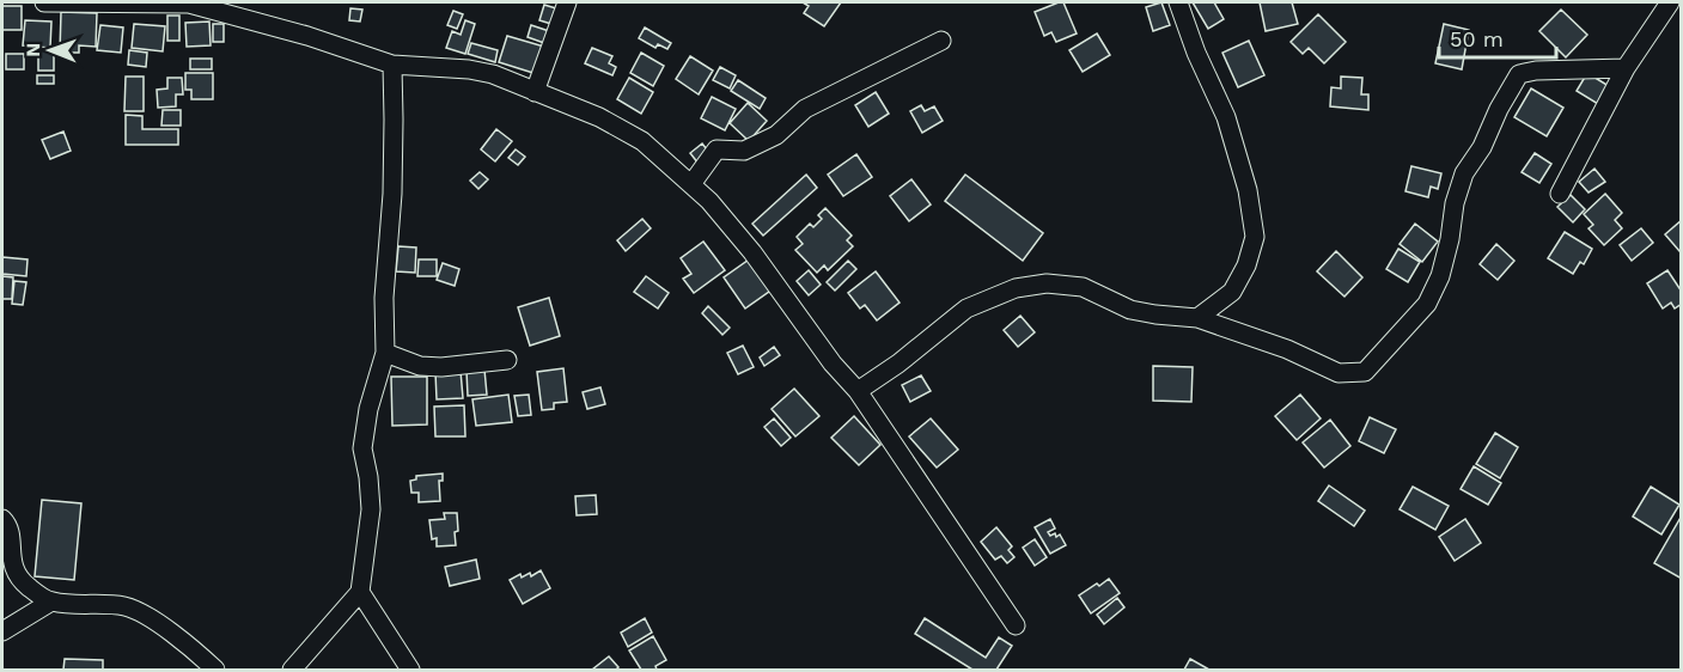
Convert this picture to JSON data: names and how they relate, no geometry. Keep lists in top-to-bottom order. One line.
{"scale_bar":"50 m","north":"left"}
